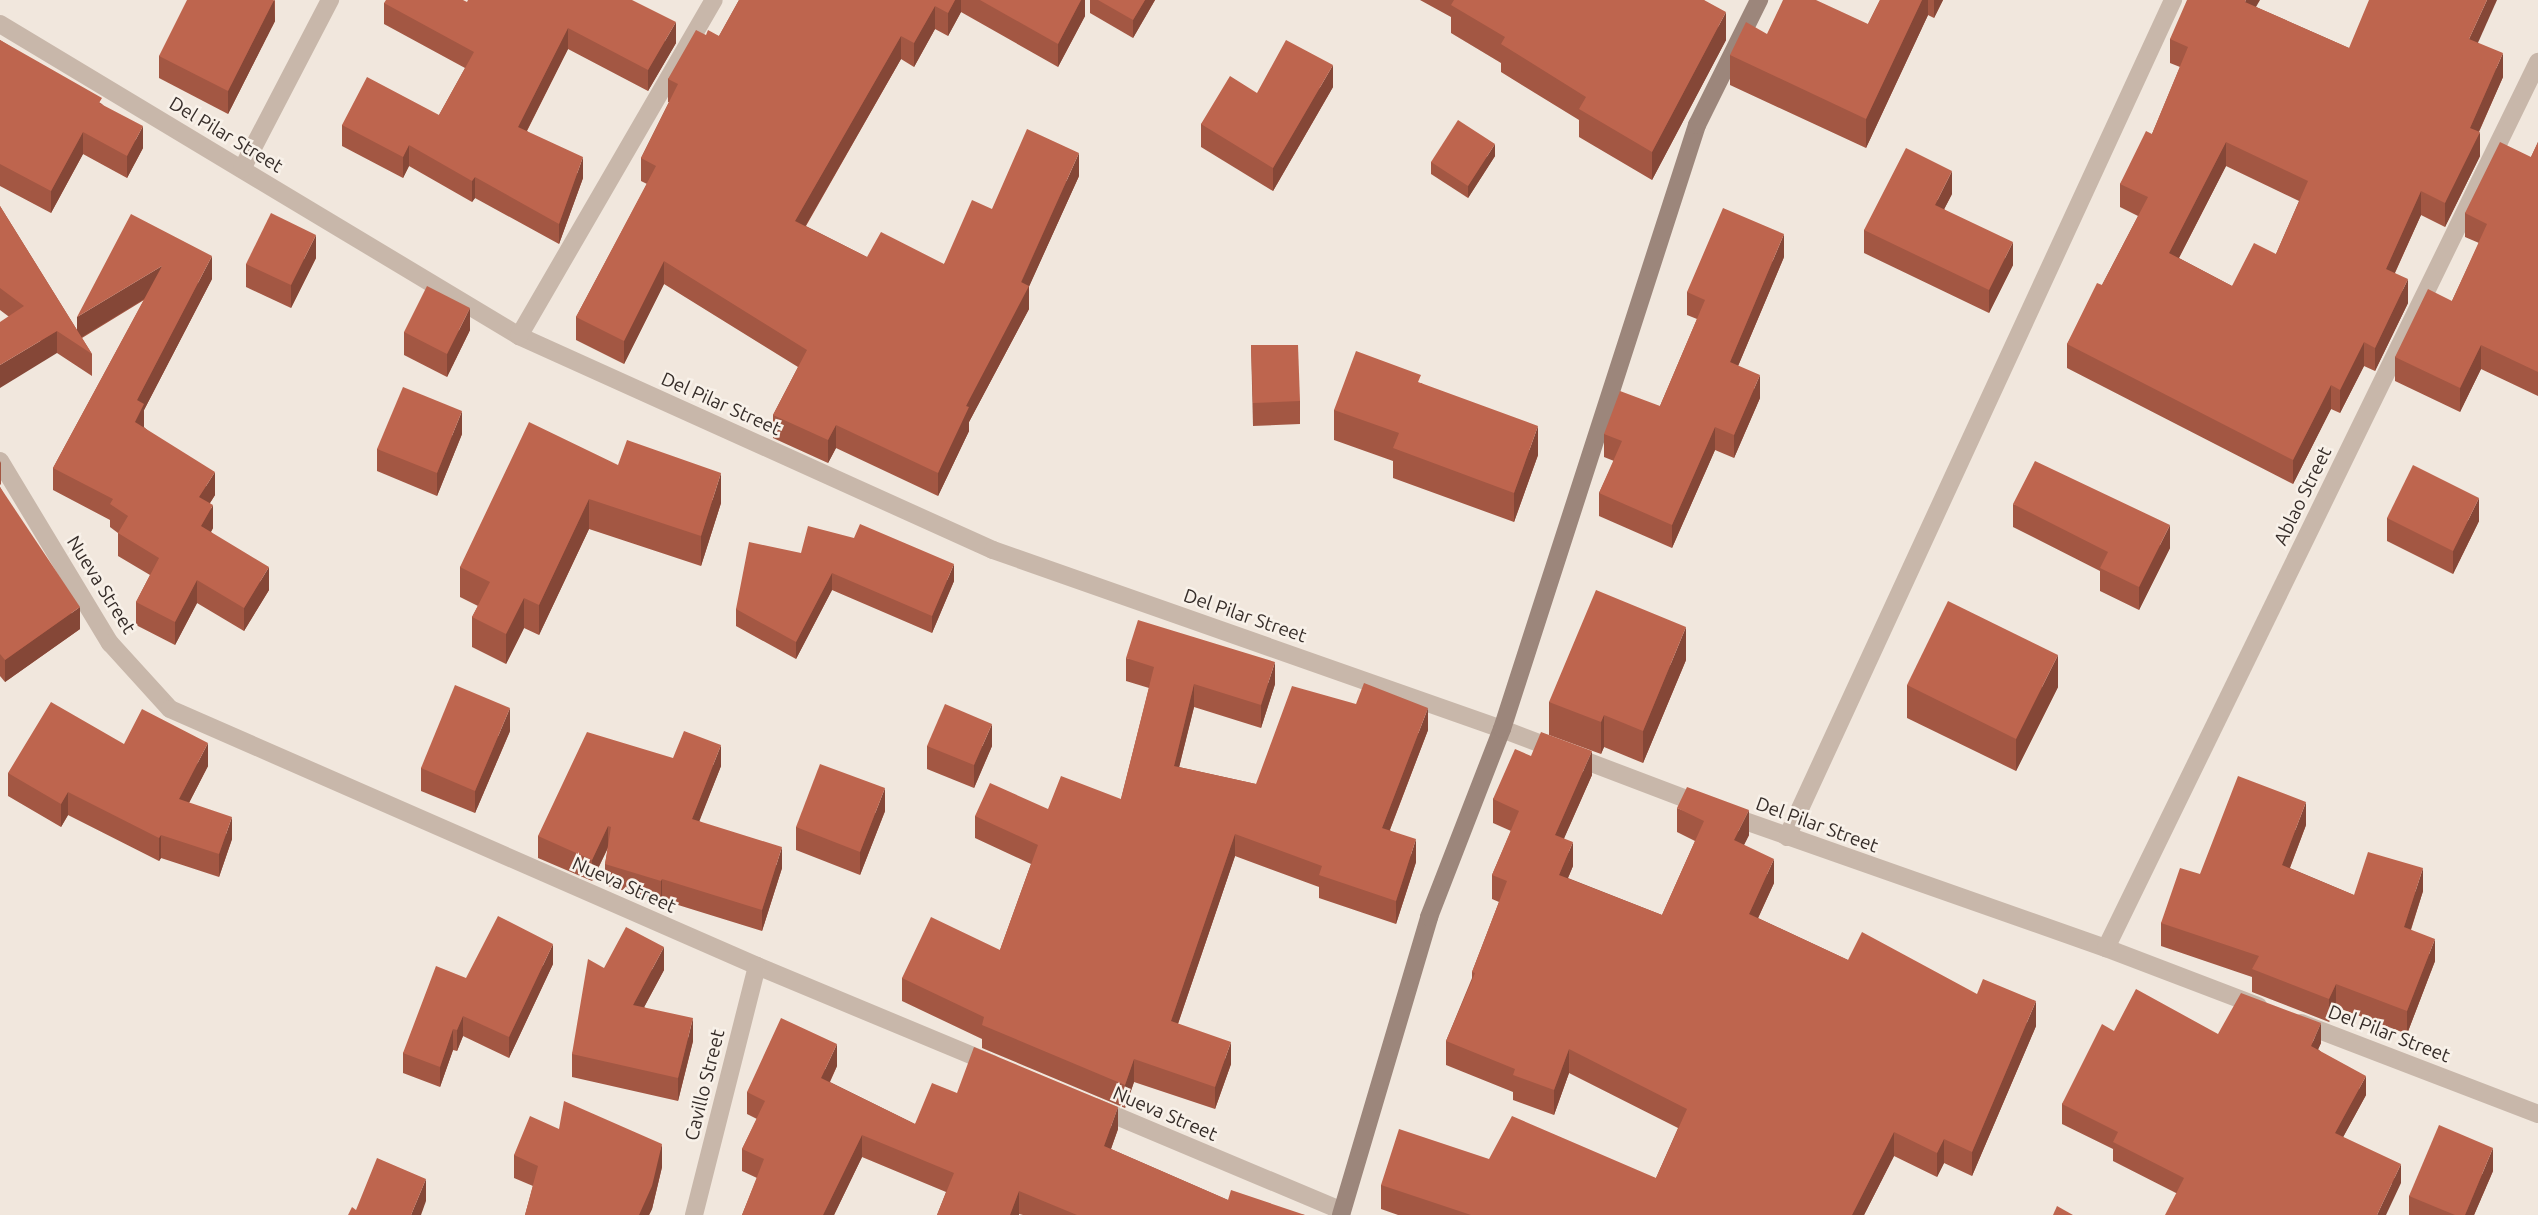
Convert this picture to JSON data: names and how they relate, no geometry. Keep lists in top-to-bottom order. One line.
{"streets":{"street":["Del Pilar Street","Ablao Street","Nueva Street","Cavillo Street"]},"crossings":[["Del Pilar Street","Ablao Street"],["Nueva Street","Cavillo Street"]]}
